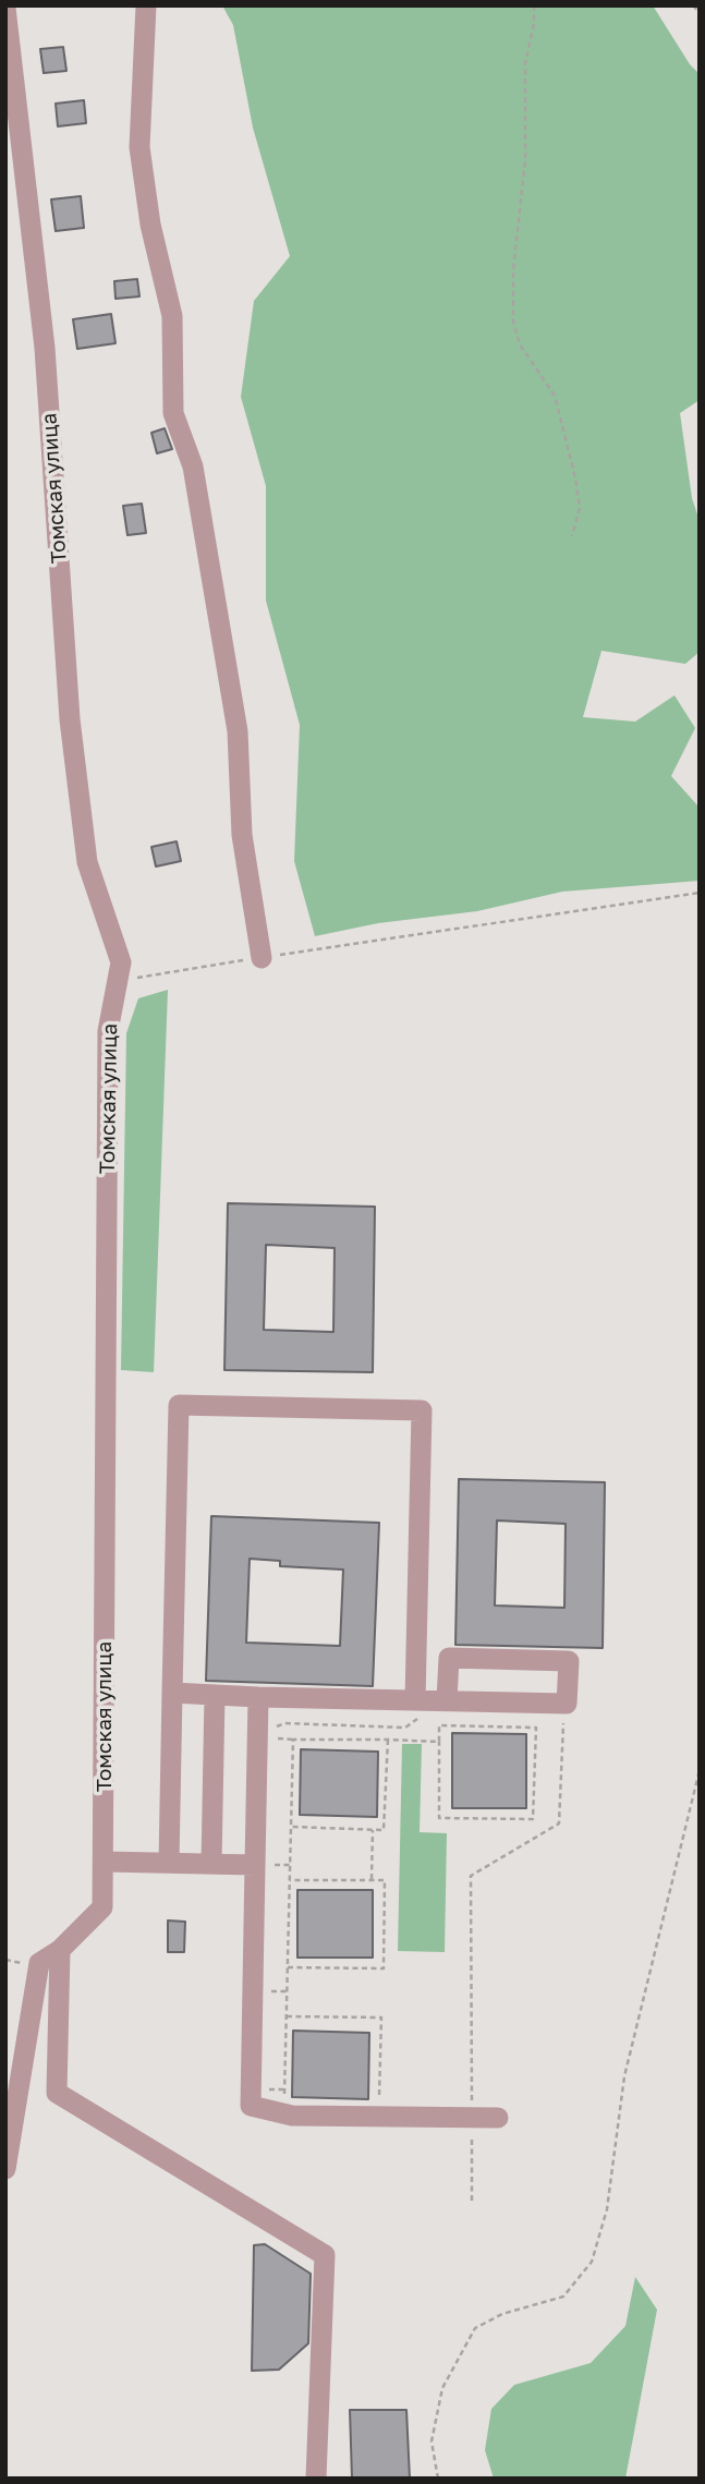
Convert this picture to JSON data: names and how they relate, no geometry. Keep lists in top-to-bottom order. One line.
{"streets":{"street":["Томская улица"]}}
